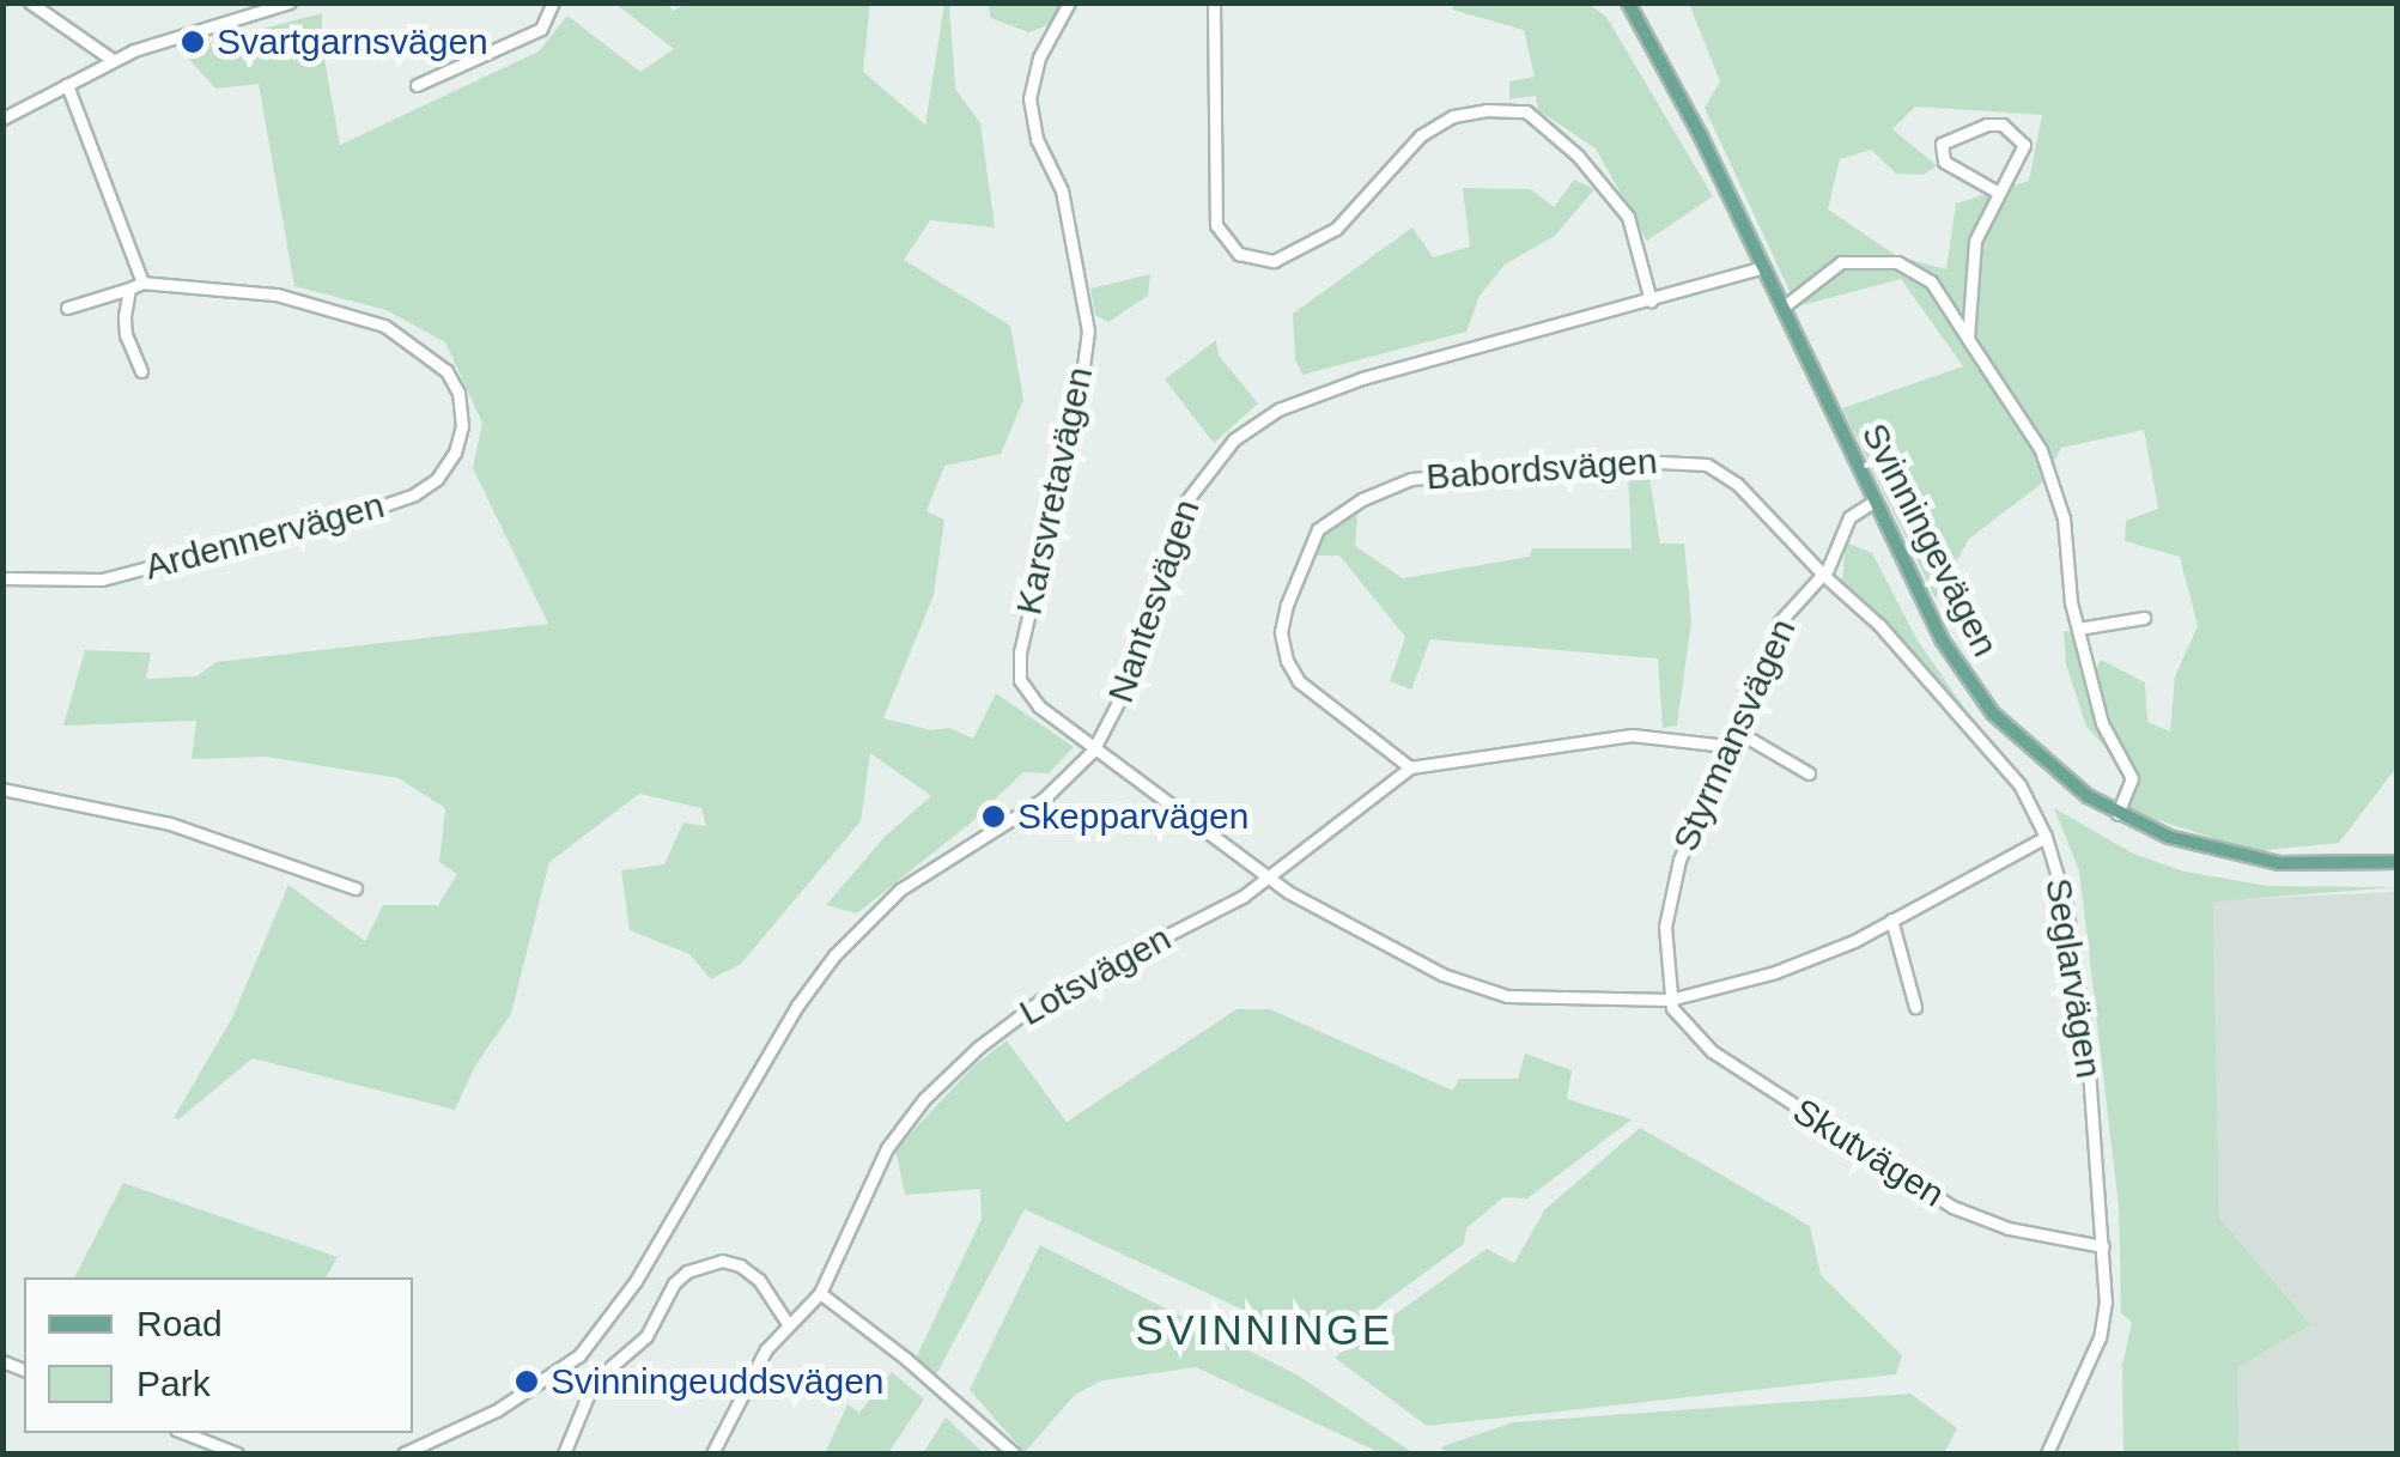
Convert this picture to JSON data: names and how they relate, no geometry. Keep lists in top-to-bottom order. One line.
{"streets":{"main road":["Svinningevägen"],"street":["Babordsvägen","Karsvretavägen","Ardennervägen","Nantesvägen","Styrmansvägen","Lotsvägen","Seglarvägen","Skutvägen"]},"crossings":[["Babordsvägen","Styrmansvägen"],["Babordsvägen","Lotsvägen"],["Babordsvägen","Seglarvägen"],["Karsvretavägen","Nantesvägen"],["Svinningevägen","Nantesvägen"],["Svinningevägen","Styrmansvägen"],["Styrmansvägen","Seglarvägen"],["Styrmansvägen","Skutvägen"],["Seglarvägen","Skutvägen"]],"districts":["SVINNINGE"],"places":["Svartgarnsvägen","Skepparvägen","Svinningeuddsvägen"],"legend":["Road","Park"]}
